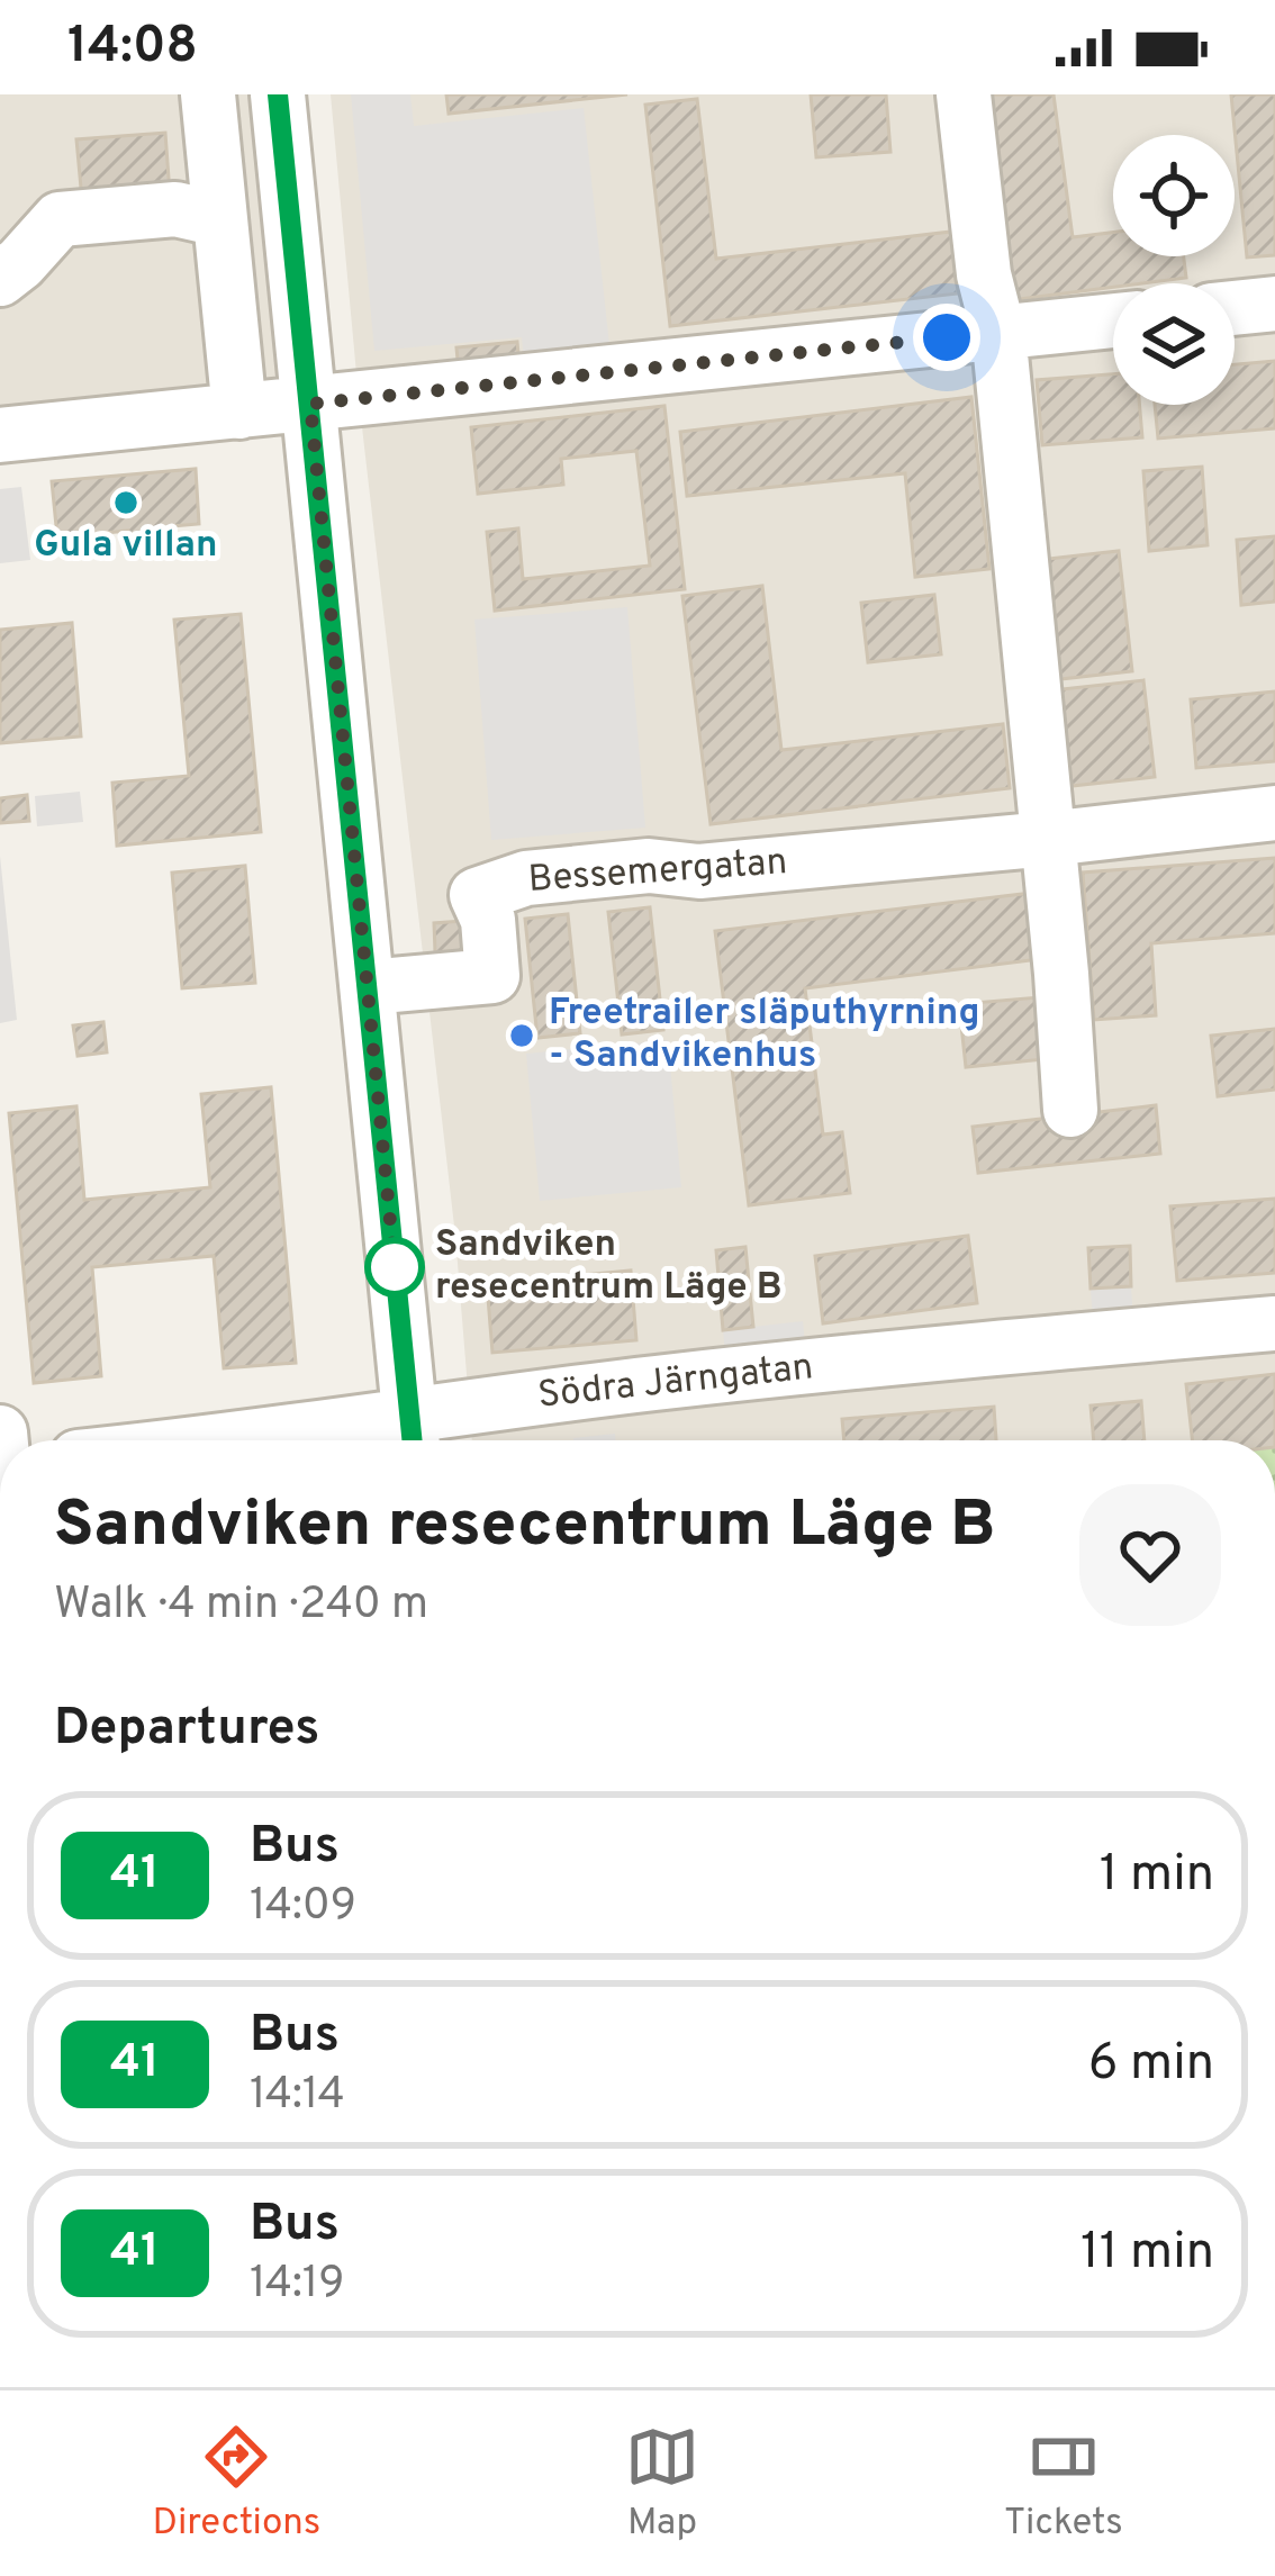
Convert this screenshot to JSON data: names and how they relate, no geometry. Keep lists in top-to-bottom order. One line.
{"streets":{"street":["Bessemergatan","Södra Järngatan"]},"places":["Gula villan","Freetrailer släputhyrning - Sandvikenhus","Sandviken resecentrum Läge B"],"lines":["bus line 41"],"page":{"status":"14:08","heading":[["Sandviken resecentrum Läge B","Walk · 4 min · 240 m"],"Departures"],"list":[{"mark":"41","name":"Bus","note":"14:09","value":"1 min"},{"mark":"41","name":"Bus","note":"14:14","value":"6 min"},{"mark":"41","name":"Bus","note":"14:19","value":"11 min"}],"tabs":["Directions","Map","Tickets"]}}
